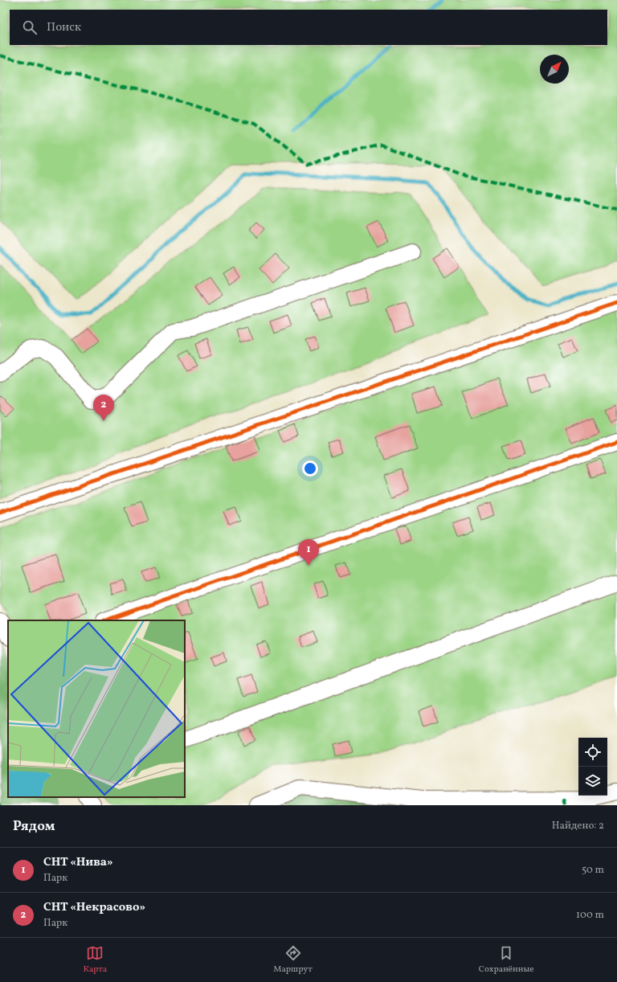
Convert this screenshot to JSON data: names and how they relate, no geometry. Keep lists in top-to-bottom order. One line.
{"north":"top right","page":{"search":"Поиск","pins":["2","1"],"heading":["Рядом","Найдено: 2"],"list":[{"mark":"1","name":"СНТ «Нива»","note":"Парк","value":"50 m"},{"mark":"2","name":"СНТ «Некрасово»","note":"Парк","value":"100 m"}],"nav":["Карта","Маршрут","Сохранённые"]}}
